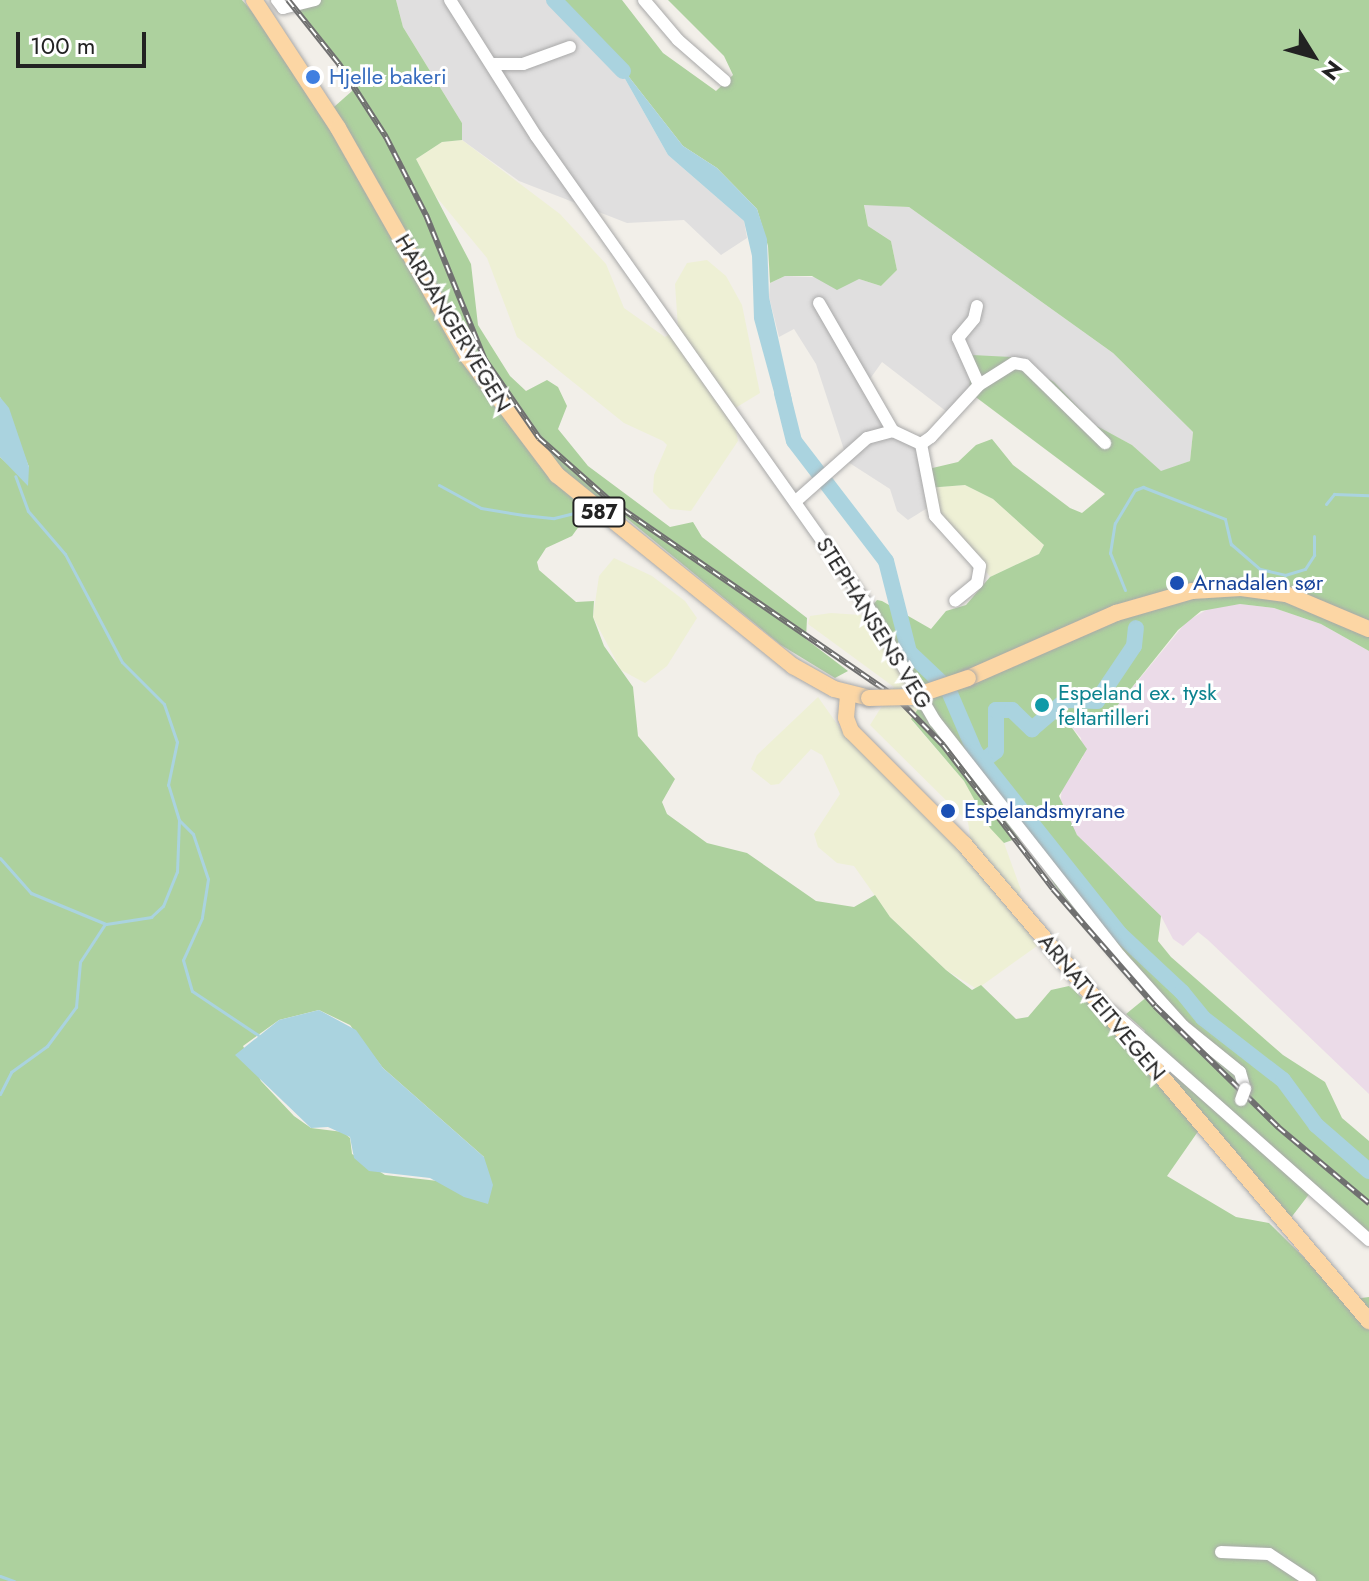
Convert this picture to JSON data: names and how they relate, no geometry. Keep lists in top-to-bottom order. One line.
{"streets":{"main road":["HARDANGERVEGEN","587","ARNATVEITVEGEN"],"street":["STEPHANSENS VEG"]},"crossings":[["HARDANGERVEGEN","ARNATVEITVEGEN"]],"places":["Hjelle bakeri","Arnadalen sør","Espeland ex. tysk feltartilleri","Espelandsmyrane"],"scale_bar":"100 m","north":"bottom right"}
